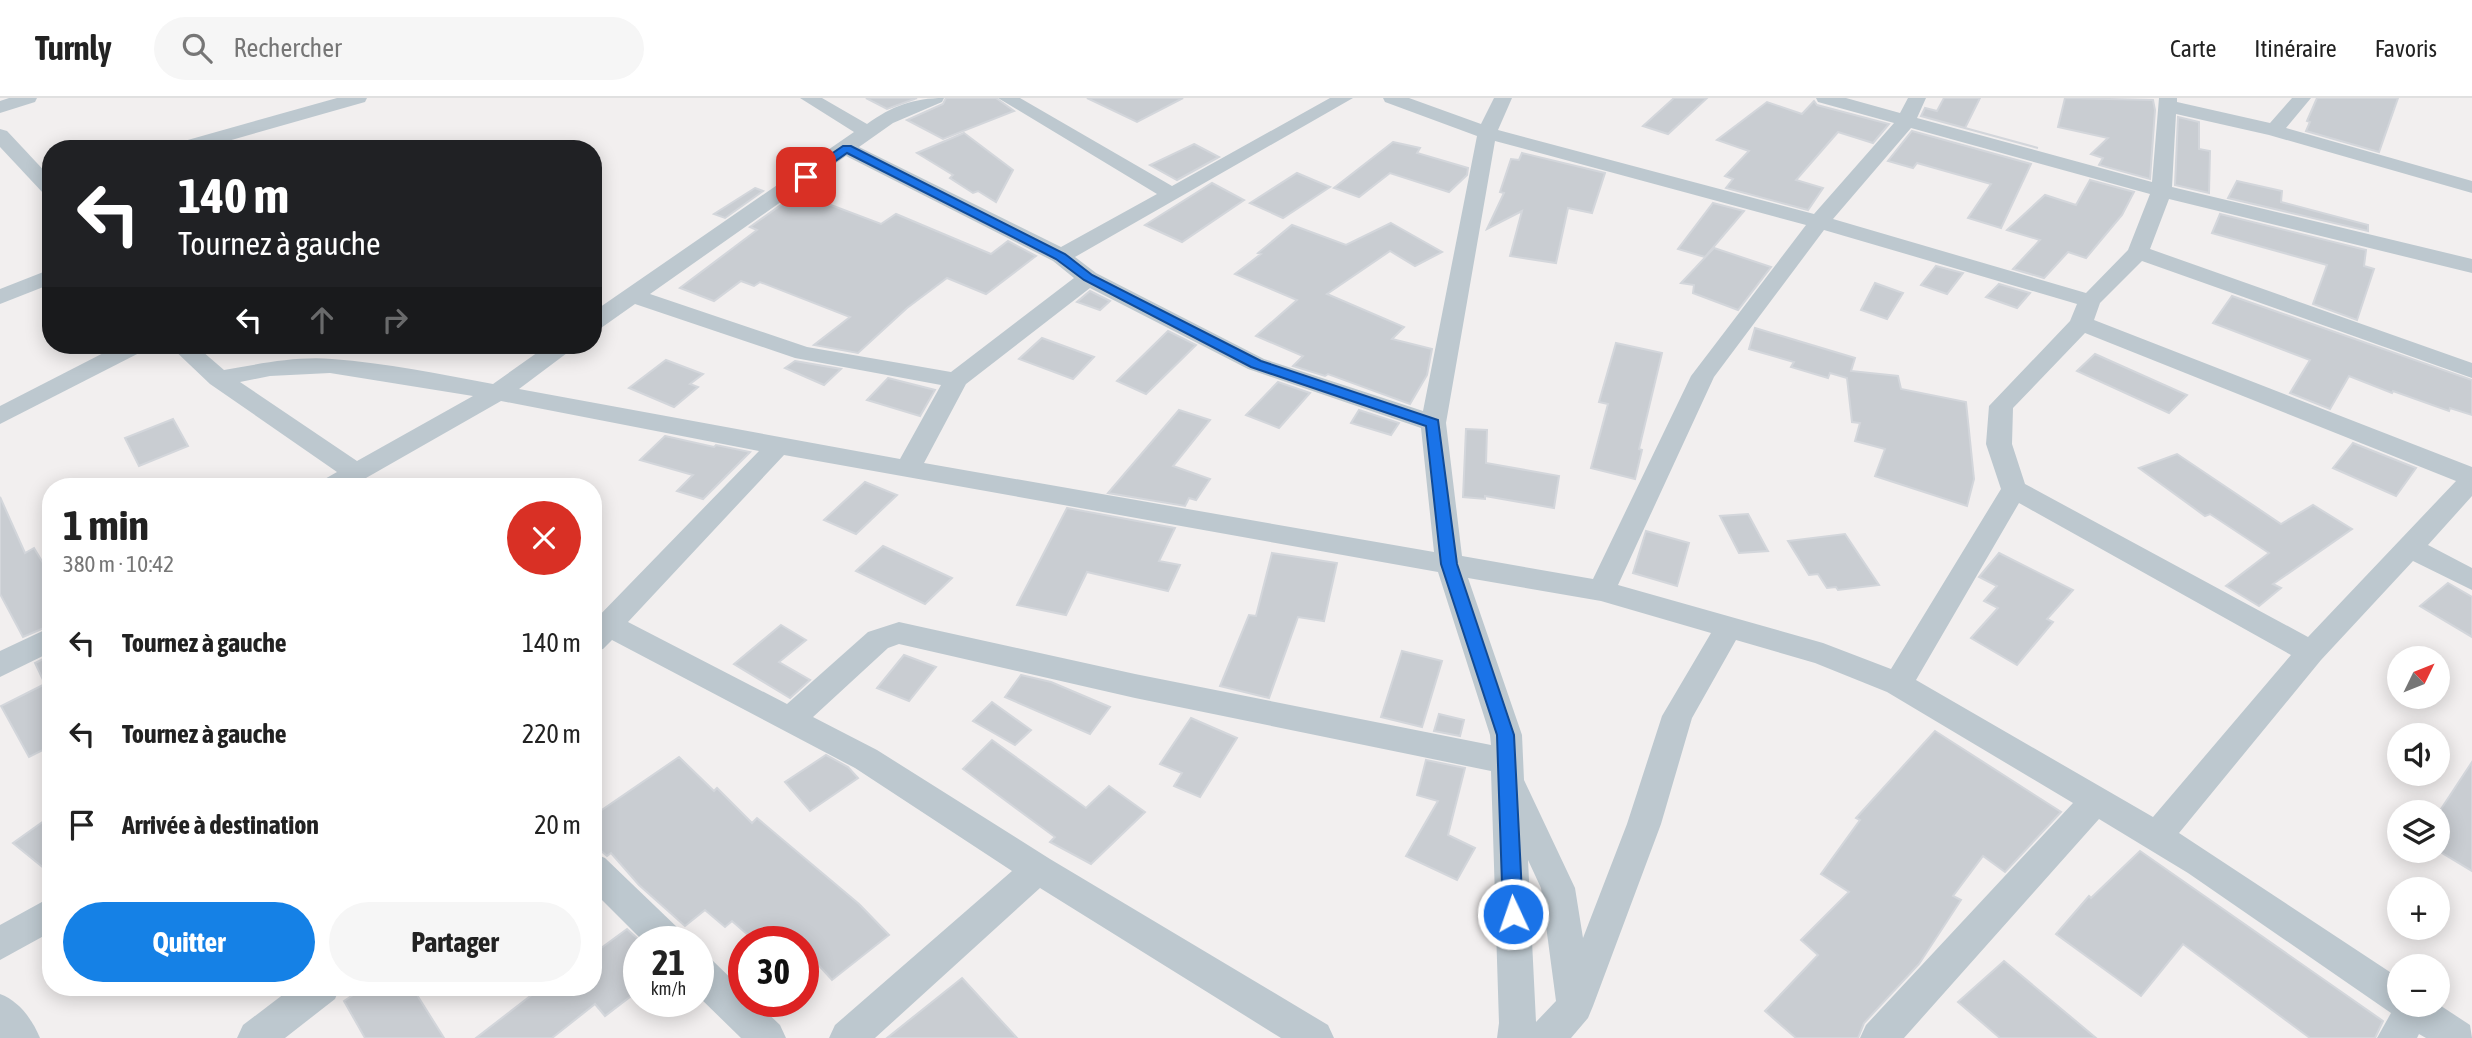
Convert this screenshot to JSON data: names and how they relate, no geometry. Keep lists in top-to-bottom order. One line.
{"north":"top right","page":{"header":"Turnly","search":"Rechercher","nav":["Carte","Itinéraire","Favoris"],"turn":["140 m","Tournez à gauche"],"heading":["1 min","380 m · 10:42"],"list":[{"name":"Tournez à gauche","value":"140 m"},{"name":"Tournez à gauche","value":"220 m"},{"name":"Arrivée à destination","value":"20 m"}],"map_buttons":["+","−"],"buttons":["Quitter","Partager"],"speed":"21 km/h","limit":"30"}}
